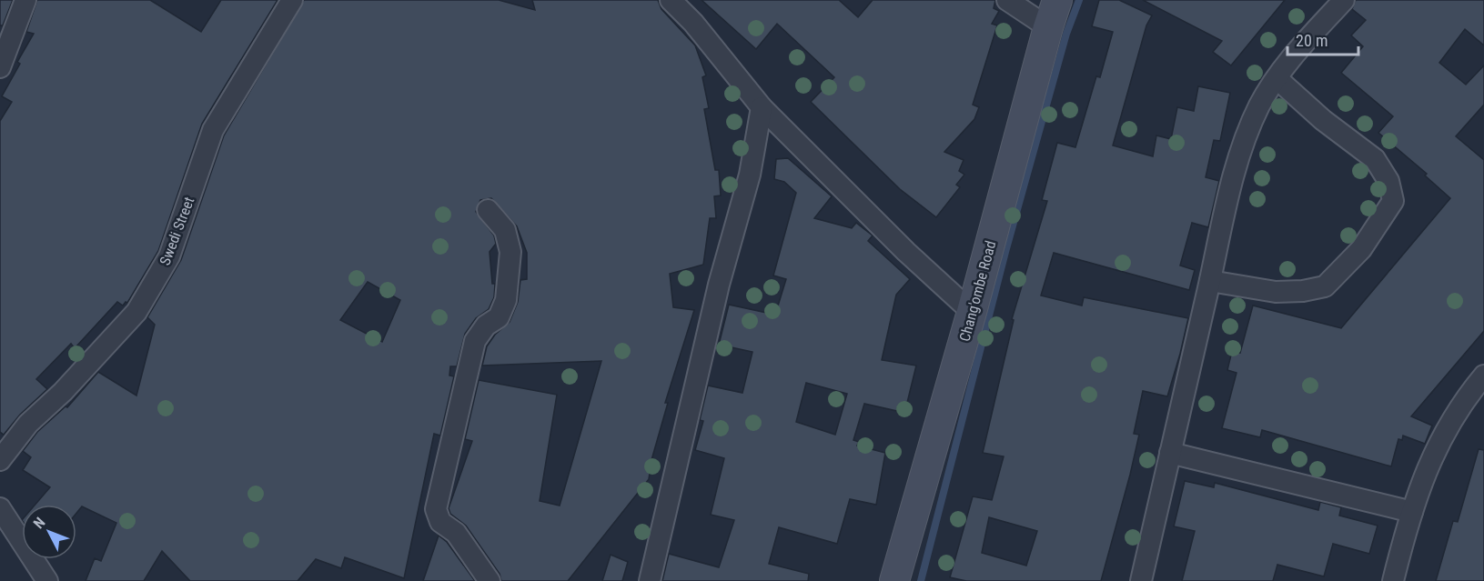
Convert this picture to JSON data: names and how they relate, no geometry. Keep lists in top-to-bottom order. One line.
{"streets":{"street":["Swedi Street","Chang'ombe Road"]},"scale_bar":"20 m","north":"top left"}
